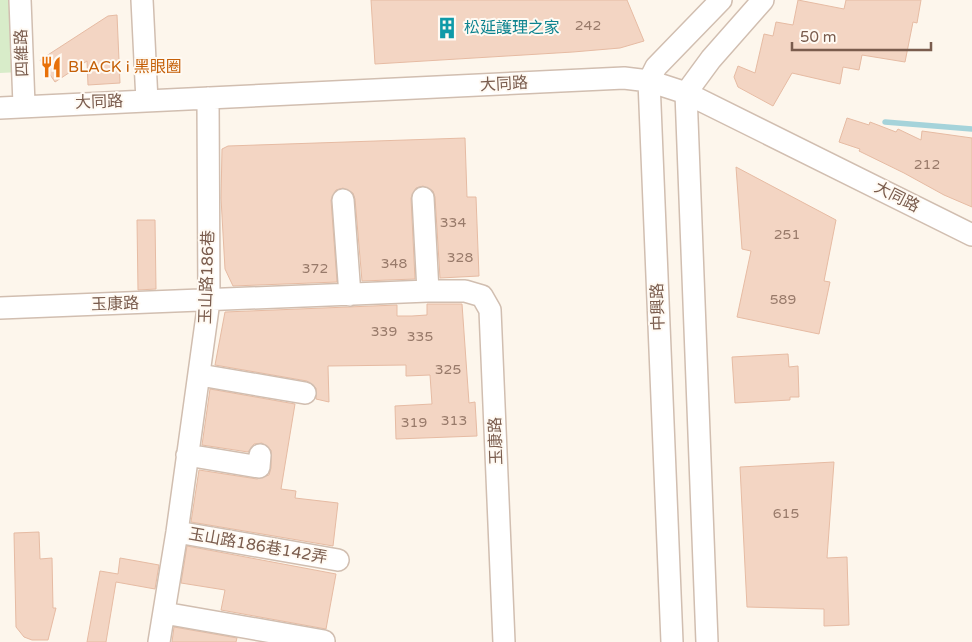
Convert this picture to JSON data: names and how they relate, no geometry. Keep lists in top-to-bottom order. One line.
{"streets":{"street":["四維路","大同路","玉山路186巷","玉康路","中興路","玉山路186巷142弄"]},"crossings":[["四維路","大同路"],["大同路","玉山路186巷"],["大同路","中興路"],["玉山路186巷","玉康路"],["玉山路186巷","玉山路186巷142弄"]],"places":{"building":["松延護理之家"],"restaurant":["BLACK i 黑眼圈"]},"house_numbers":["242","212","334","251","328","348","372","589","339","335","325","313","319","615"],"scale_bar":"50 m"}
